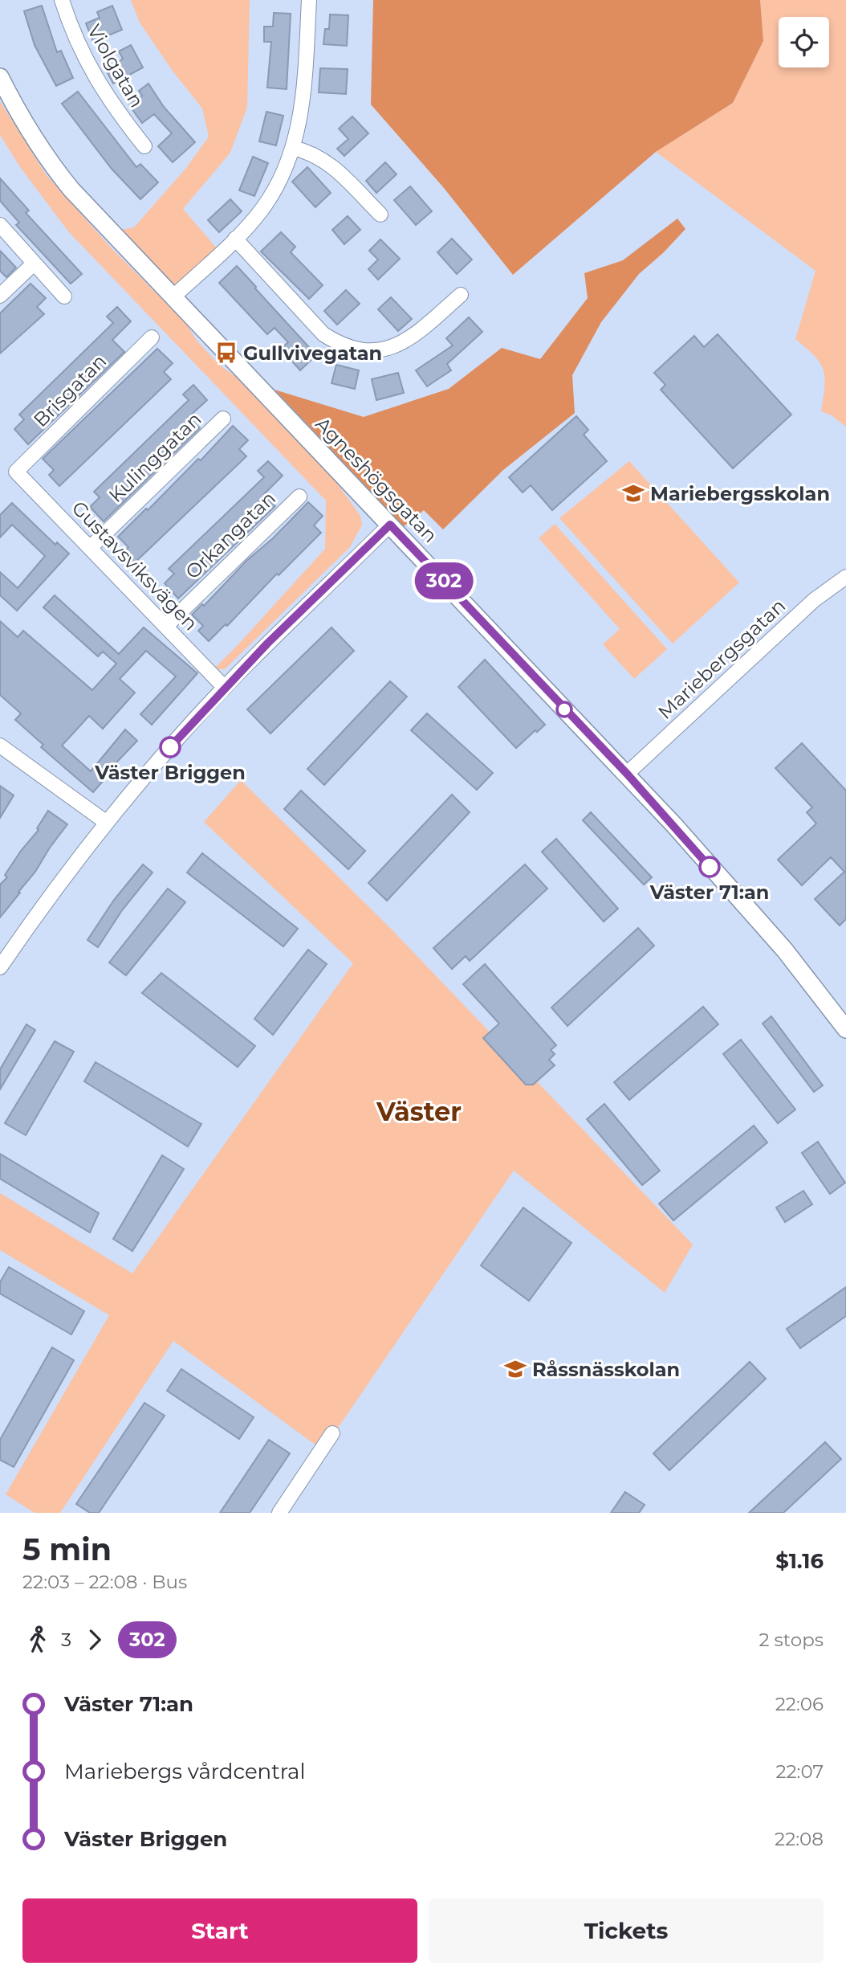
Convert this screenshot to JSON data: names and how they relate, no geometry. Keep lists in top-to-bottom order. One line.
{"streets":{"street":["Violgatan","Brisgatan","Kulinggatan","Agneshögsgatan","Orkangatan","Gustavsviksvägen","Mariebergsgatan"]},"crossings":[["Brisgatan","Gustavsviksvägen"],["Kulinggatan","Gustavsviksvägen"],["Agneshögsgatan","Mariebergsgatan"],["Orkangatan","Gustavsviksvägen"]],"districts":["Väster"],"places":{"bus stop":["Gullvivegatan"],"school or university":["Mariebergsskolan","Råssnässkolan"],"other":["Väster Briggen","Väster 71:an"]},"lines":["bus line 302"],"page":{"on_map":"302","heading":["5 min","22:03 – 22:08 · Bus","$1.16"],"legs":["3","302","2 stops"],"list":[{"name":"Väster 71:an","value":"22:06"},{"name":"Mariebergs vårdcentral","value":"22:07"},{"name":"Väster Briggen","value":"22:08"}],"buttons":["Start","Tickets"]}}
